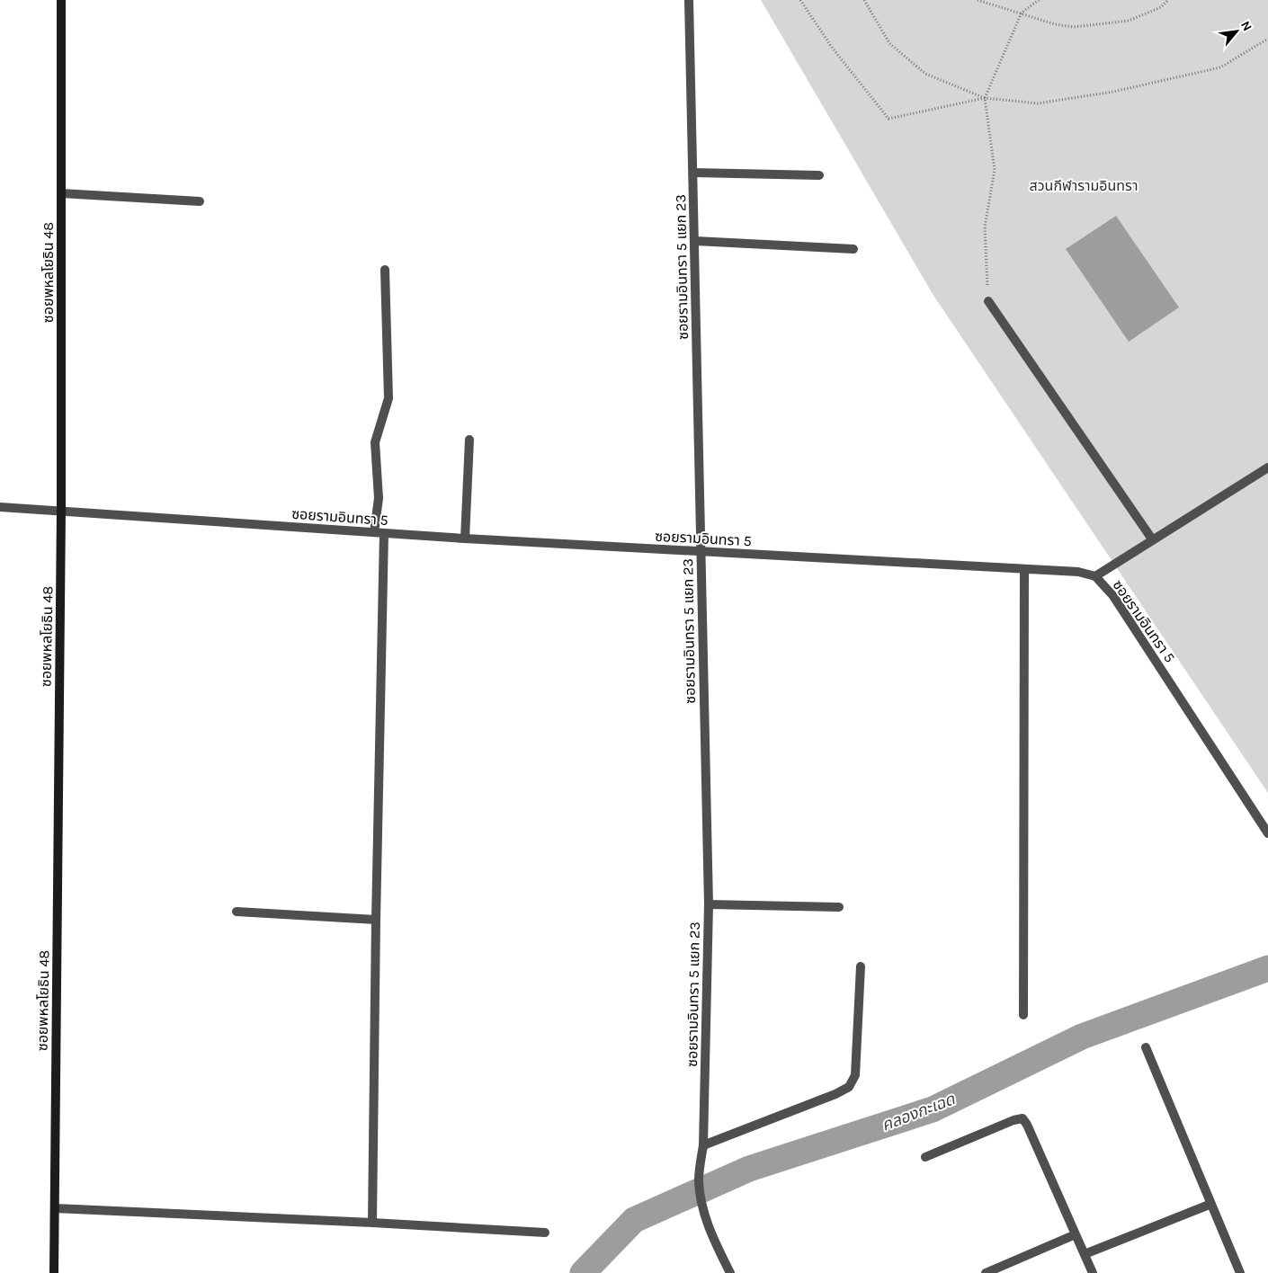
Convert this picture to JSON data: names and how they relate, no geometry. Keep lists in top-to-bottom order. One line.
{"streets":{"street":["ซอยรามอินทรา 5 แยก 23","ซอยพหลโยธิน 48","ซอยรามอินทรา 5"]},"crossings":[["ซอยรามอินทรา 5 แยก 23","ซอยรามอินทรา 5"],["ซอยพหลโยธิน 48","ซอยรามอินทรา 5"]],"water":["คลองกะเฉด"],"parks":["สวนกีฬารามอินทรา"],"north":"top right"}
